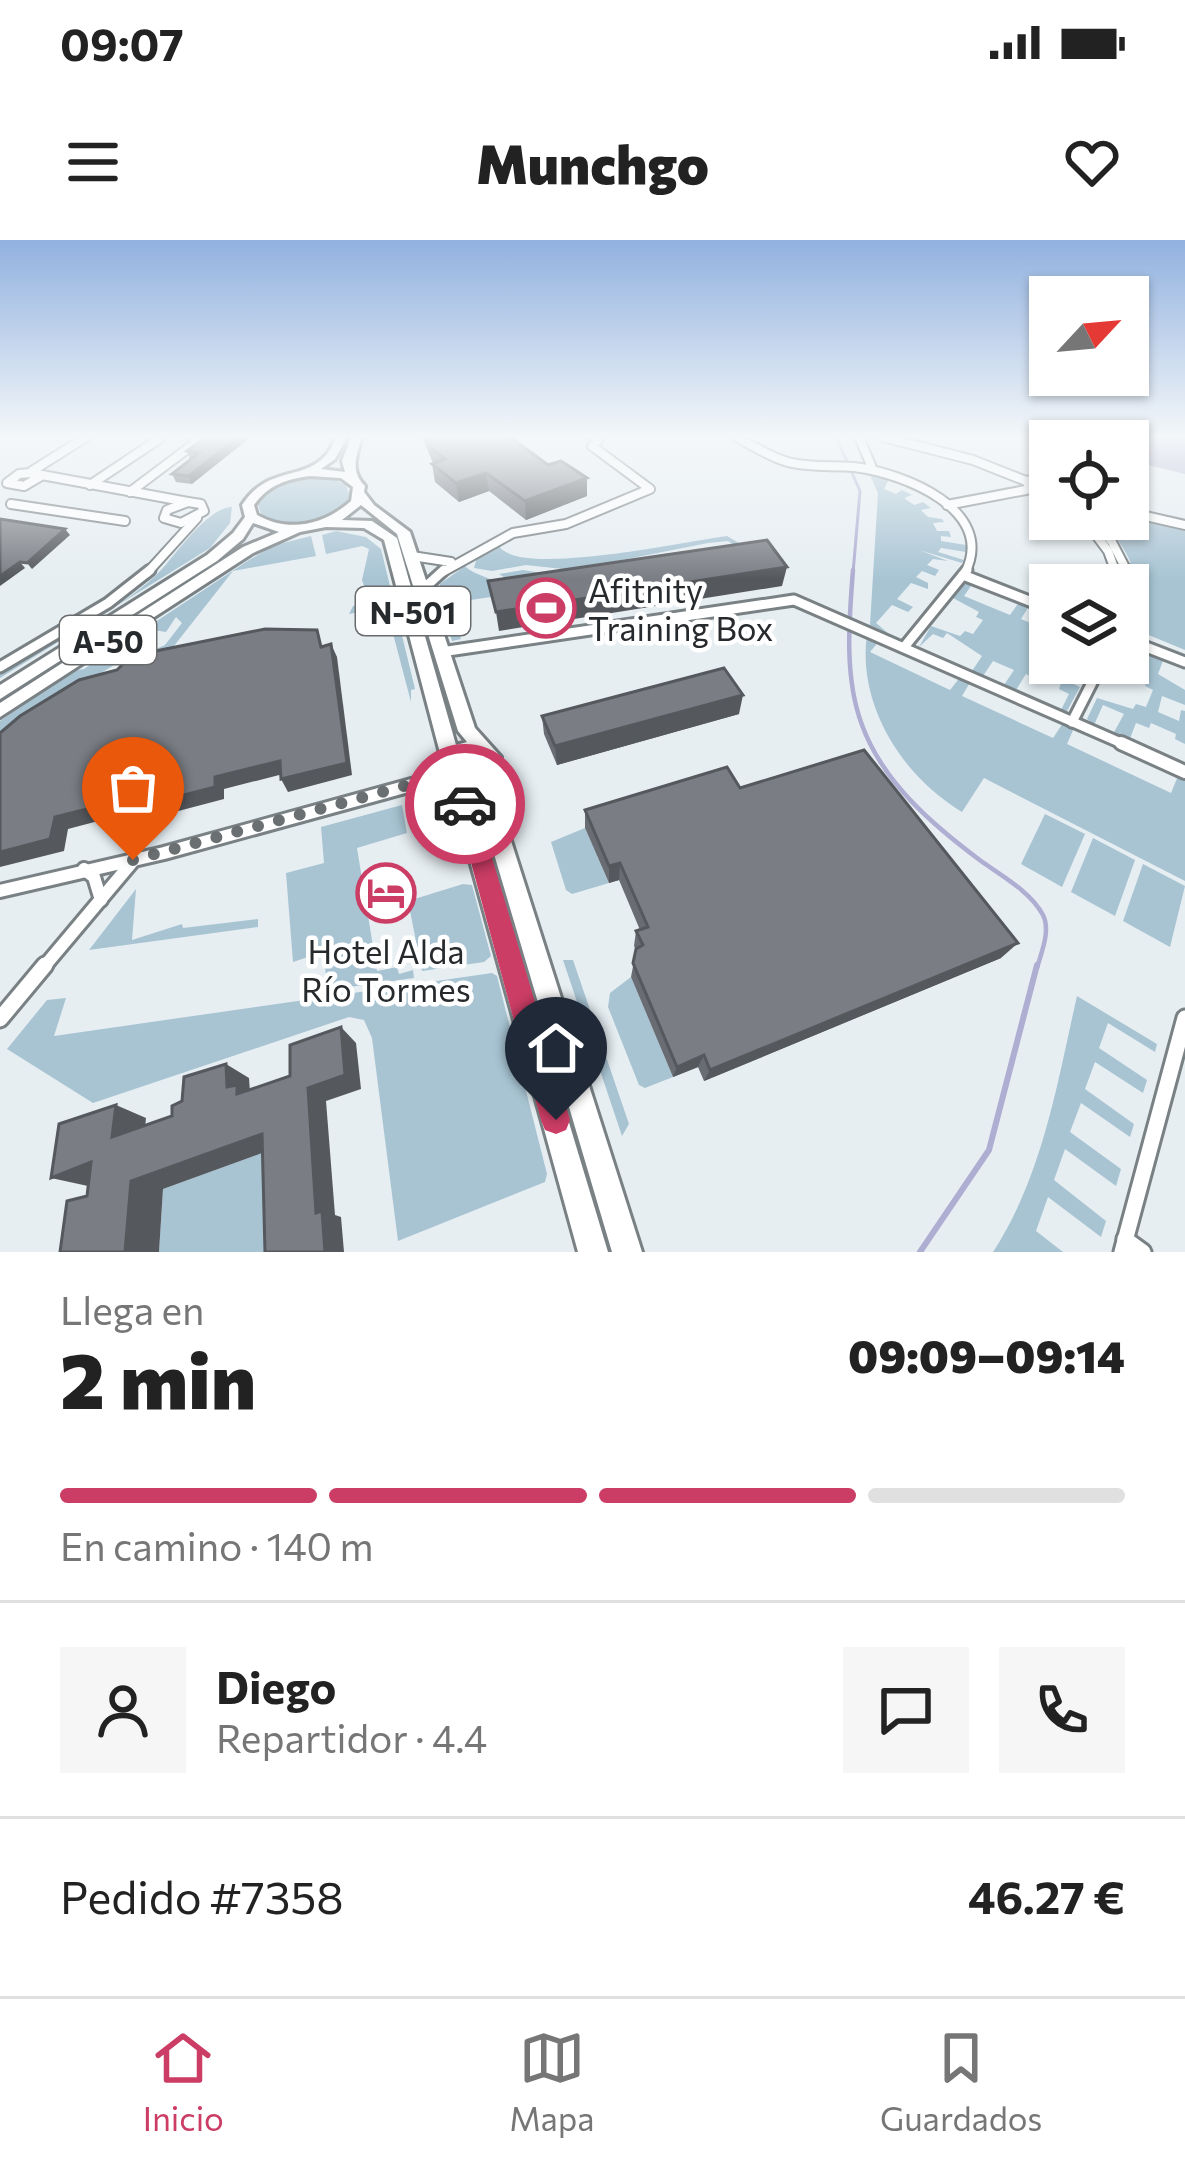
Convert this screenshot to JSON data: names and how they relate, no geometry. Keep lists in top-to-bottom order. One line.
{"streets":{"highway":["N-501","A-50"]},"places":{"sports":["Afitnity Training Box"],"hotel":["Hotel Alda Río Tormes"]},"north":"top right","page":{"status":"09:07","header":"Munchgo","heading":["2 min","Llega en","09:09–09:14"],"panel":["Diego","Repartidor · 4.4","Pedido #7358","46.27 €"],"bar":"En camino · 140 m","tabs":["Inicio","Mapa","Guardados"]}}
